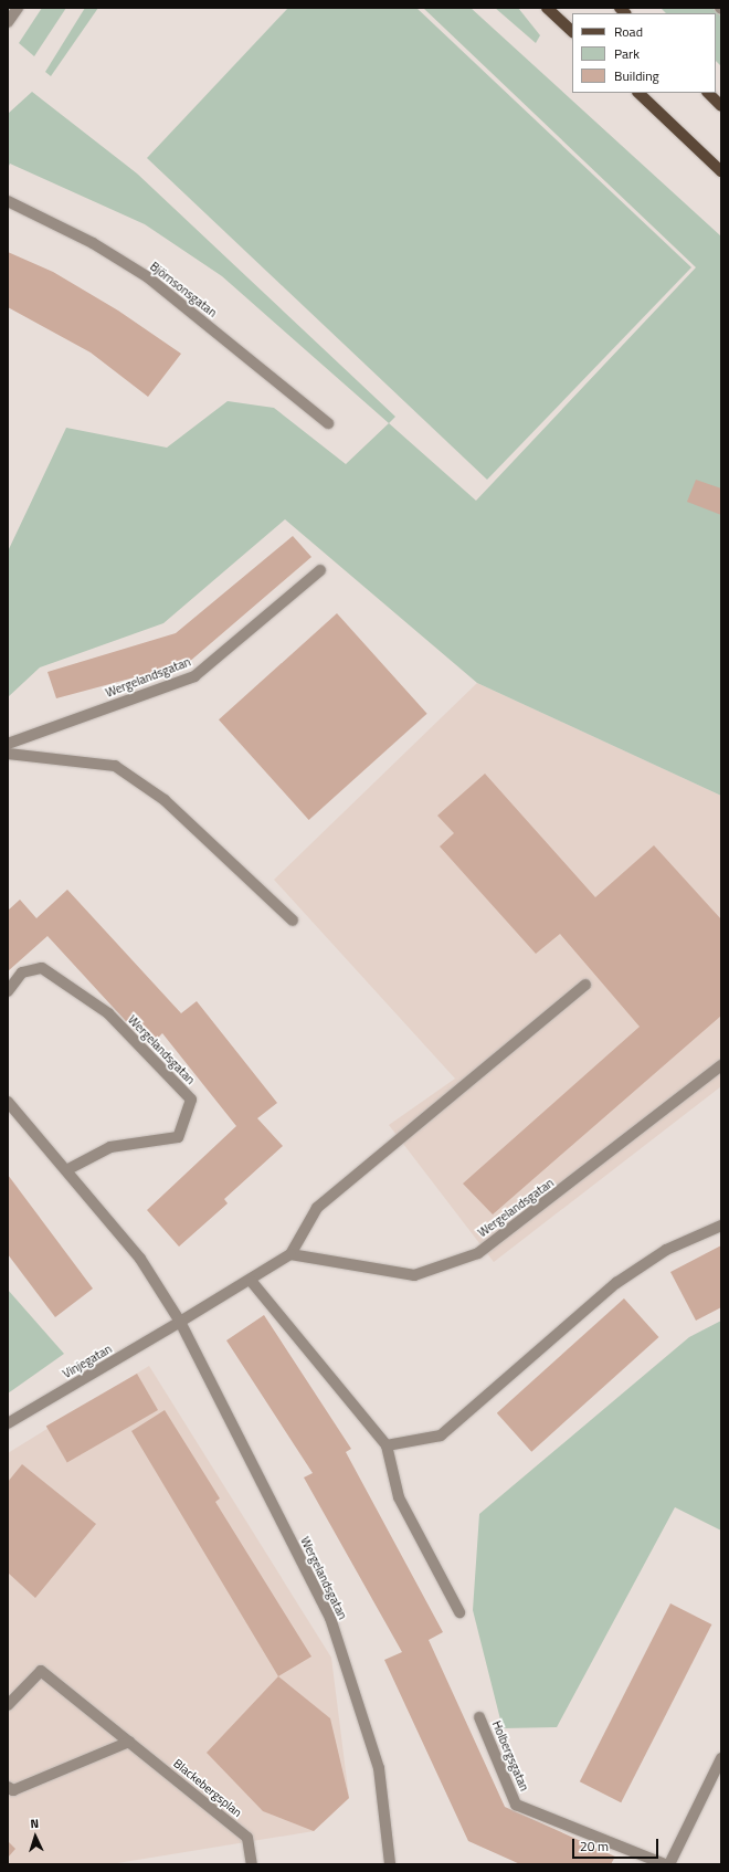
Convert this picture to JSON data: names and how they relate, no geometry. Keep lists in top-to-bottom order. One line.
{"streets":{"street":["Björnsonsgatan","Wergelandsgatan","Vinjegatan","Holbergsgatan","Blackebergsplan"]},"crossings":[["Wergelandsgatan","Vinjegatan"]],"legend":["Road","Park","Building"],"scale_bar":"20 m","north":"top"}
